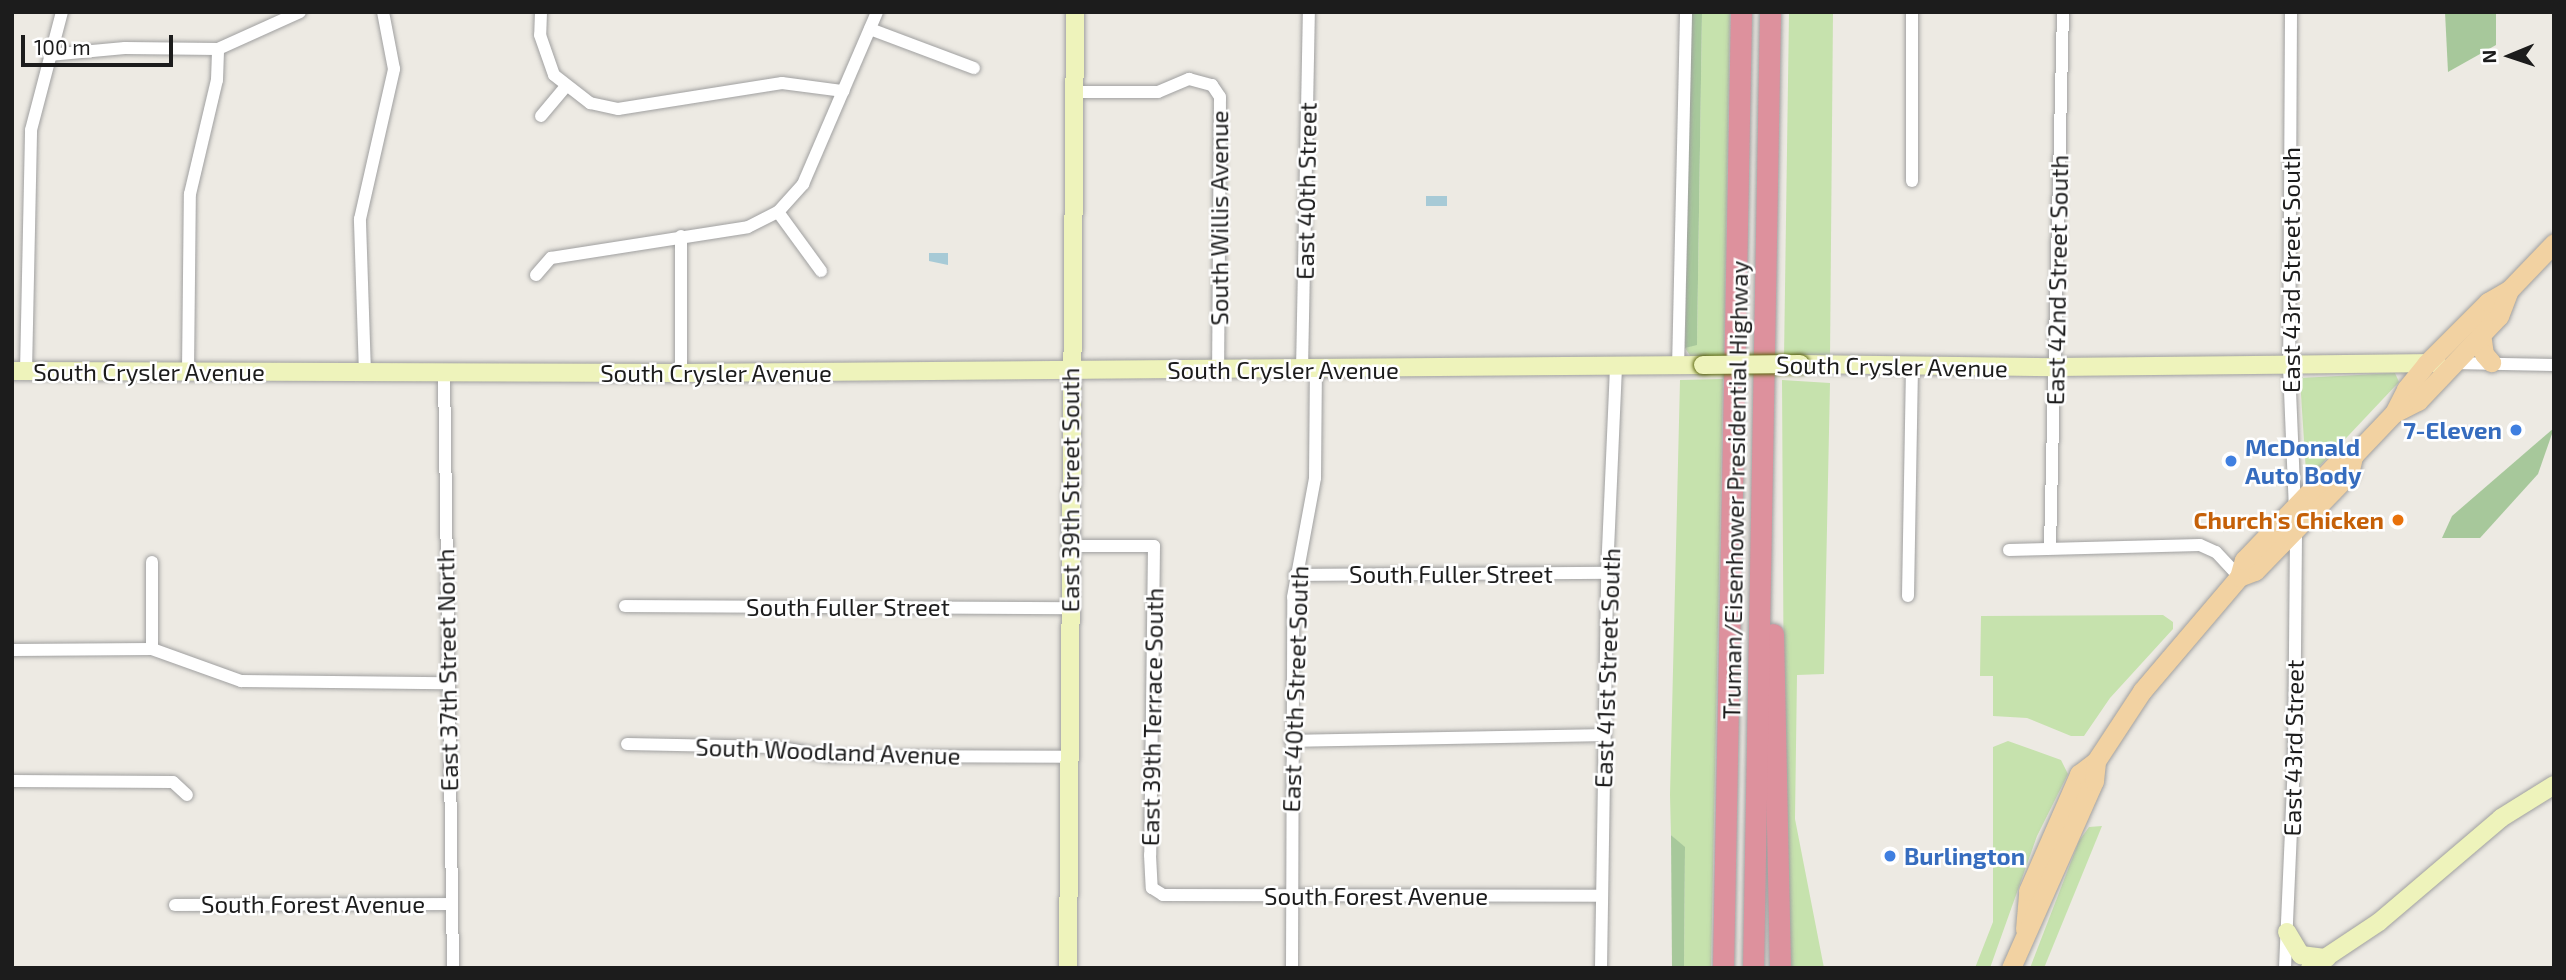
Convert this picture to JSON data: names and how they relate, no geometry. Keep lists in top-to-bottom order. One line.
{"streets":{"highway":["Truman/Eisenhower Presidential Highway"],"main road":["South Crysler Avenue","East 39th Street South"],"street":["East 40th Street","South Willis Avenue","East 43rd Street South","East 42nd Street South","South Fuller Street","East 41st Street South","East 37th Street North","East 40th Street South","East 39th Terrace South","East 43rd Street","South Woodland Avenue","South Forest Avenue"]},"crossings":[["East 40th Street","South Crysler Avenue"],["East 40th Street","East 40th Street South"],["South Willis Avenue","South Crysler Avenue"],["South Willis Avenue","East 39th Street South"],["East 43rd Street South","South Crysler Avenue"],["East 43rd Street South","East 43rd Street"],["East 42nd Street South","South Crysler Avenue"],["South Crysler Avenue","East 39th Street South"],["South Crysler Avenue","East 41st Street South"],["South Crysler Avenue","East 37th Street North"],["South Crysler Avenue","East 40th Street South"],["East 39th Street South","South Fuller Street"],["East 39th Street South","East 39th Terrace South"],["East 39th Street South","South Woodland Avenue"],["South Fuller Street","East 41st Street South"],["South Fuller Street","East 40th Street South"],["East 41st Street South","South Forest Avenue"],["East 37th Street North","South Forest Avenue"],["East 40th Street South","South Forest Avenue"],["East 39th Terrace South","South Forest Avenue"]],"places":["7-Eleven","McDonald Auto Body","Church's Chicken","Burlington"],"scale_bar":"100 m","north":"left"}
